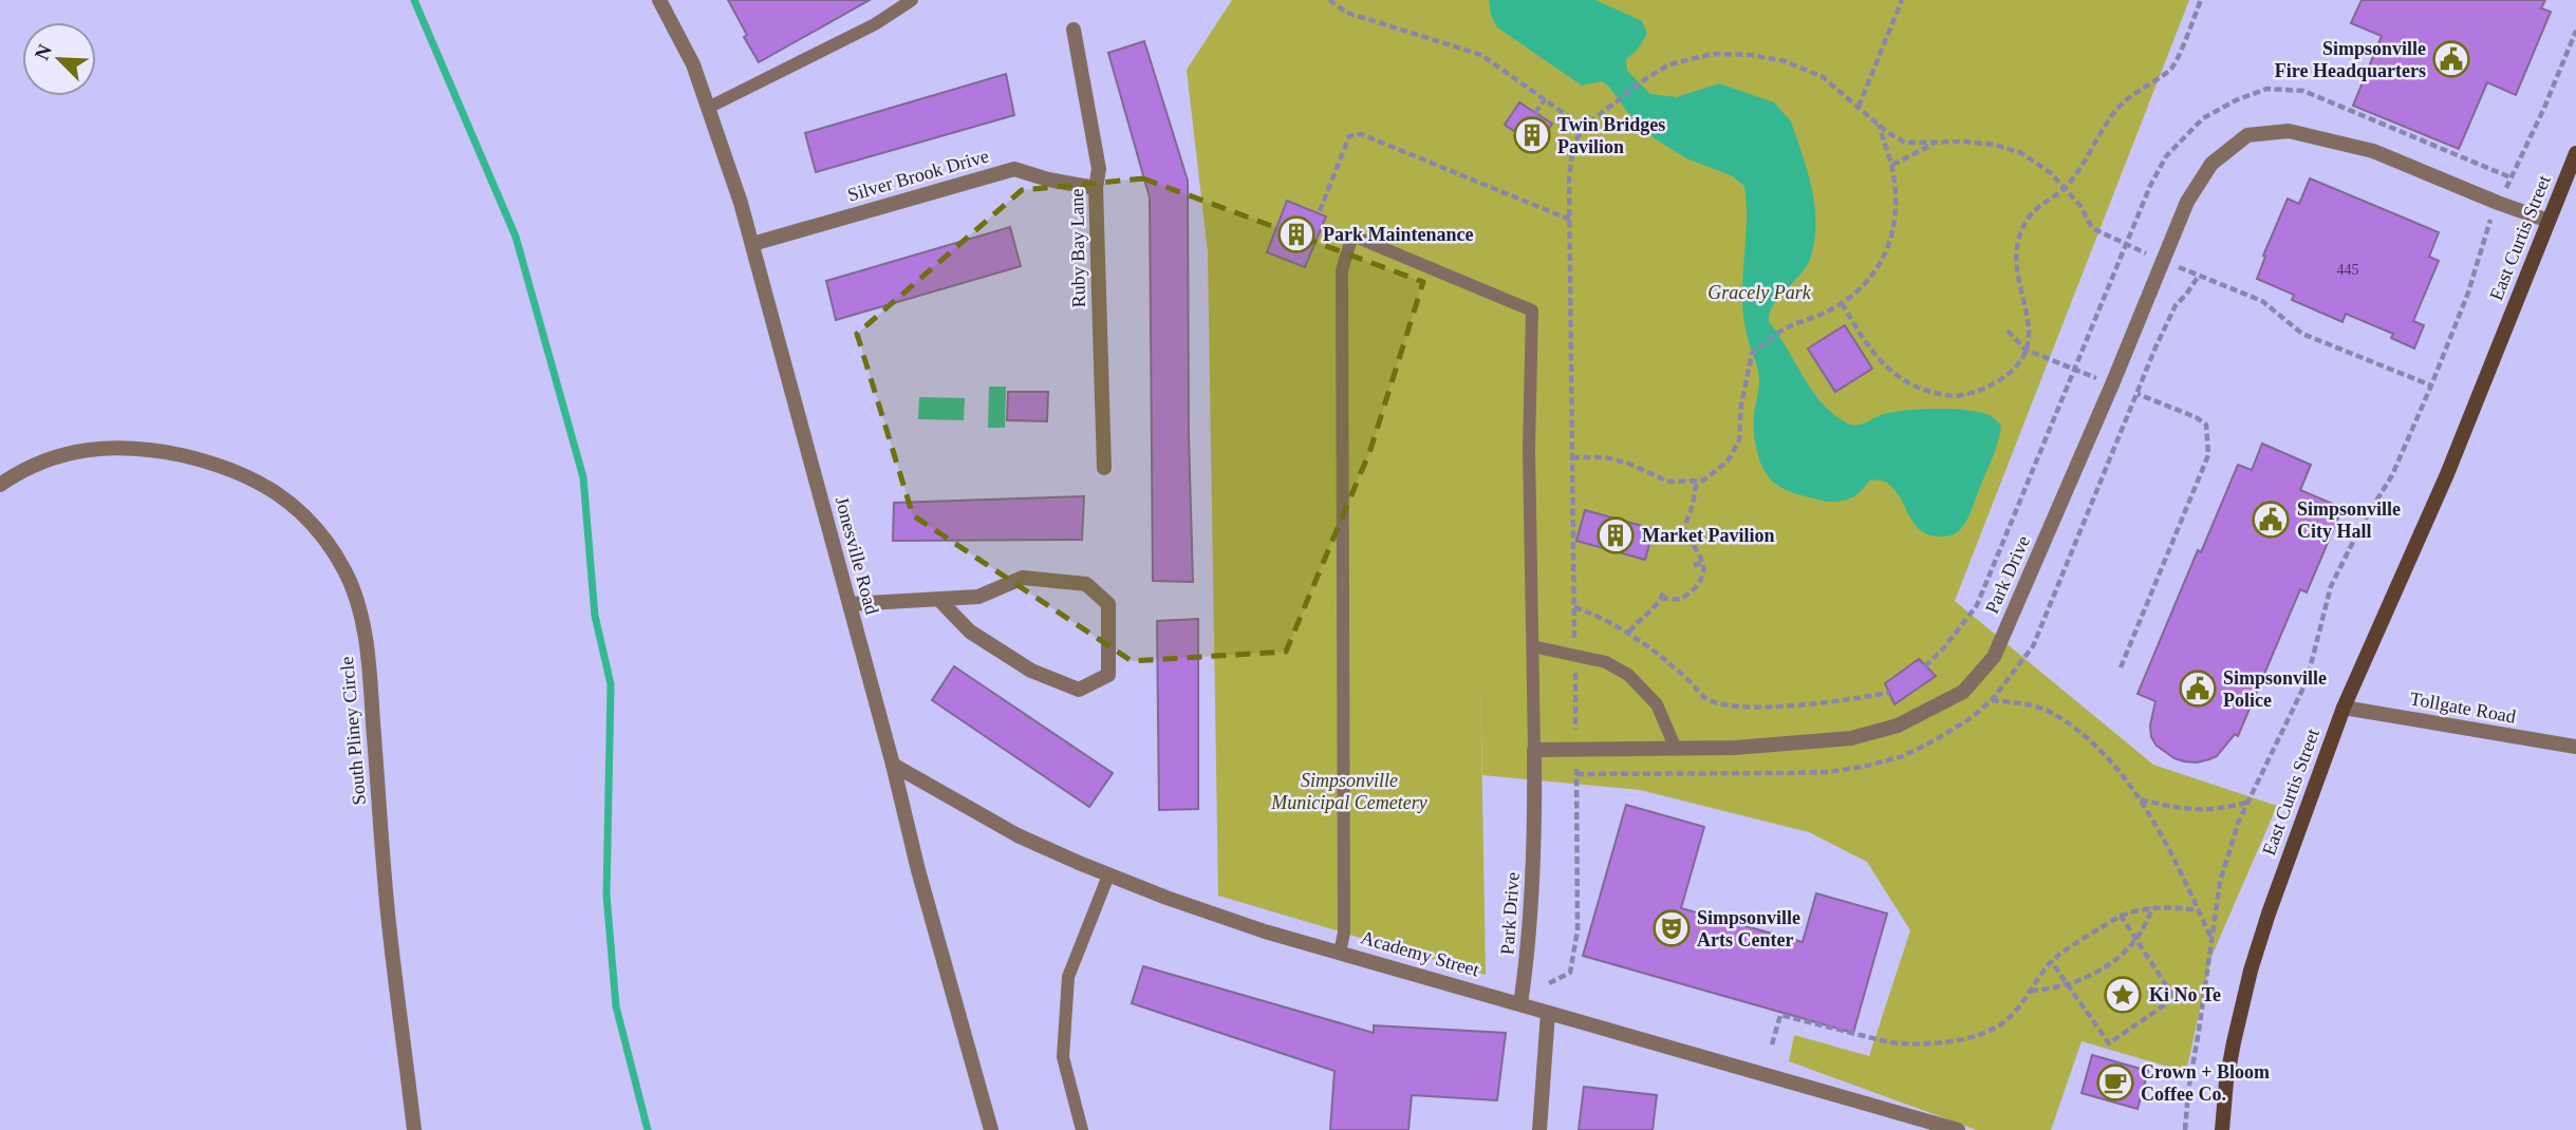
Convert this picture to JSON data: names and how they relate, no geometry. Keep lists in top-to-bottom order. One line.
{"streets":{"main road":["East Curtis Street"],"street":["Silver Brook Drive","Ruby Bay Lane","Jonesville Road","Park Drive","Tollgate Road","South Pliney Circle","Academy Street"]},"crossings":[["Silver Brook Drive","Ruby Bay Lane"],["Silver Brook Drive","Jonesville Road"],["East Curtis Street","Park Drive"],["East Curtis Street","Tollgate Road"],["Jonesville Road","Academy Street"],["Park Drive","Academy Street"]],"parks":["Gracely Park","Simpsonville Municipal Cemetery"],"places":{"public building":["Simpsonville Fire Headquarters","Simpsonville City Hall","Simpsonville Police"],"building":["Twin Bridges Pavilion","Park Maintenance","Market Pavilion"],"theatre":["Simpsonville Arts Center"],"place":["Ki No Te"],"cafe":["Crown + Bloom Coffee Co."]},"house_numbers":["445"],"north":"top left"}
